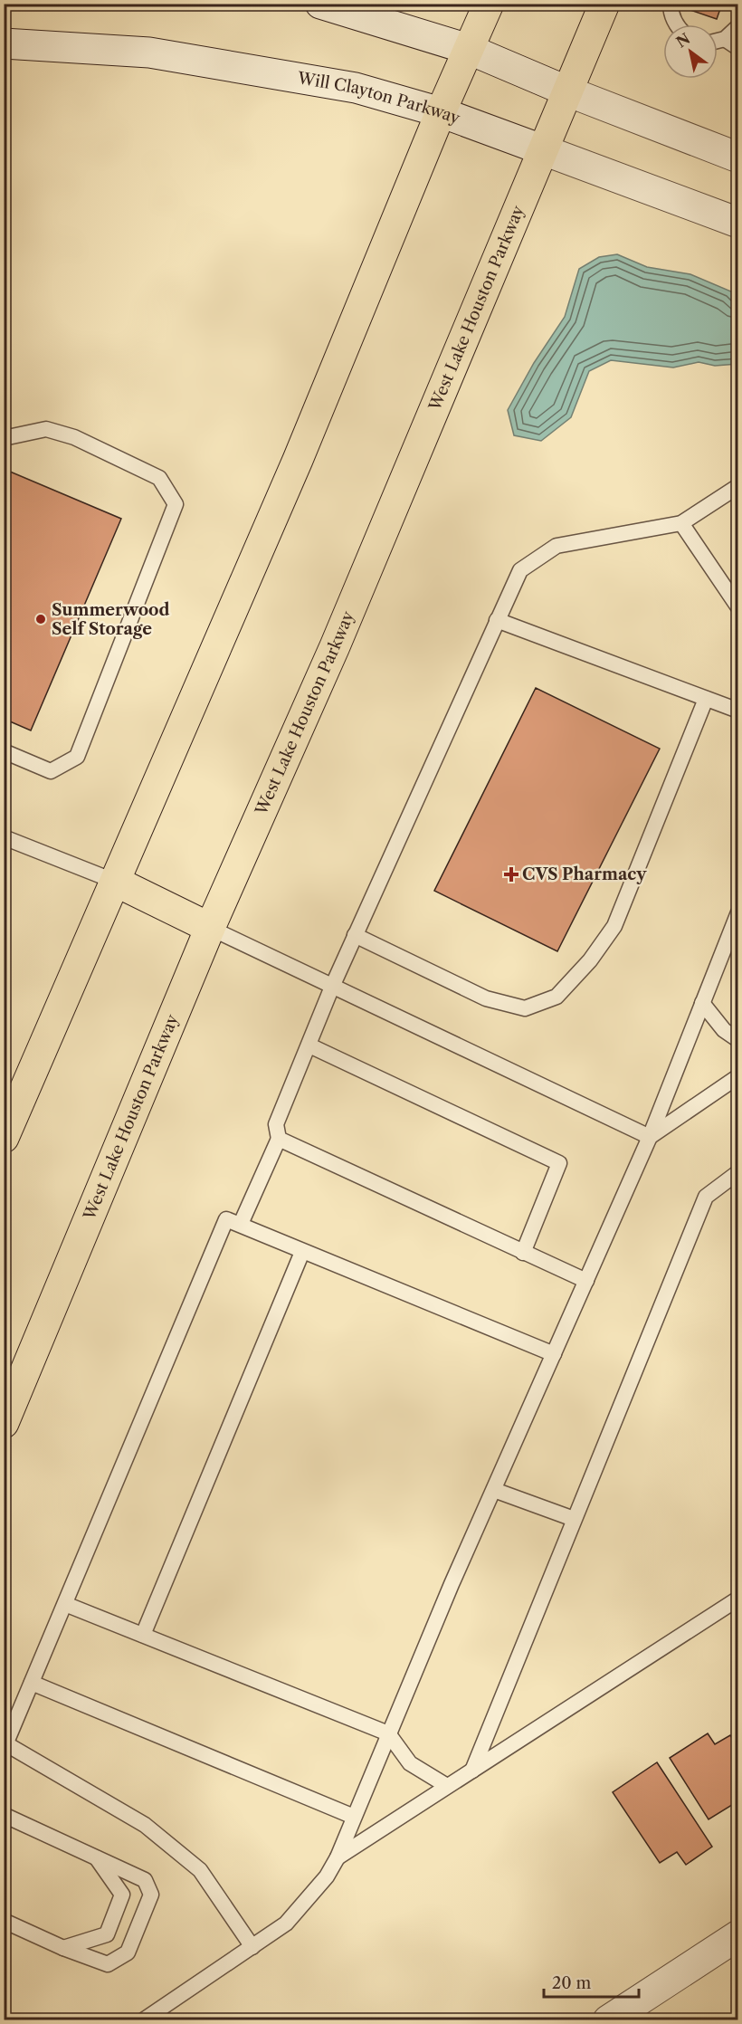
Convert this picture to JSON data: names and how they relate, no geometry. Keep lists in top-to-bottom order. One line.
{"streets":{"main road":["Will Clayton Parkway","West Lake Houston Parkway"]},"crossings":[["Will Clayton Parkway","West Lake Houston Parkway"]],"places":{"other":["Summerwood Self Storage"],"health":["CVS Pharmacy"]},"scale_bar":"20 m","north":"top left"}
